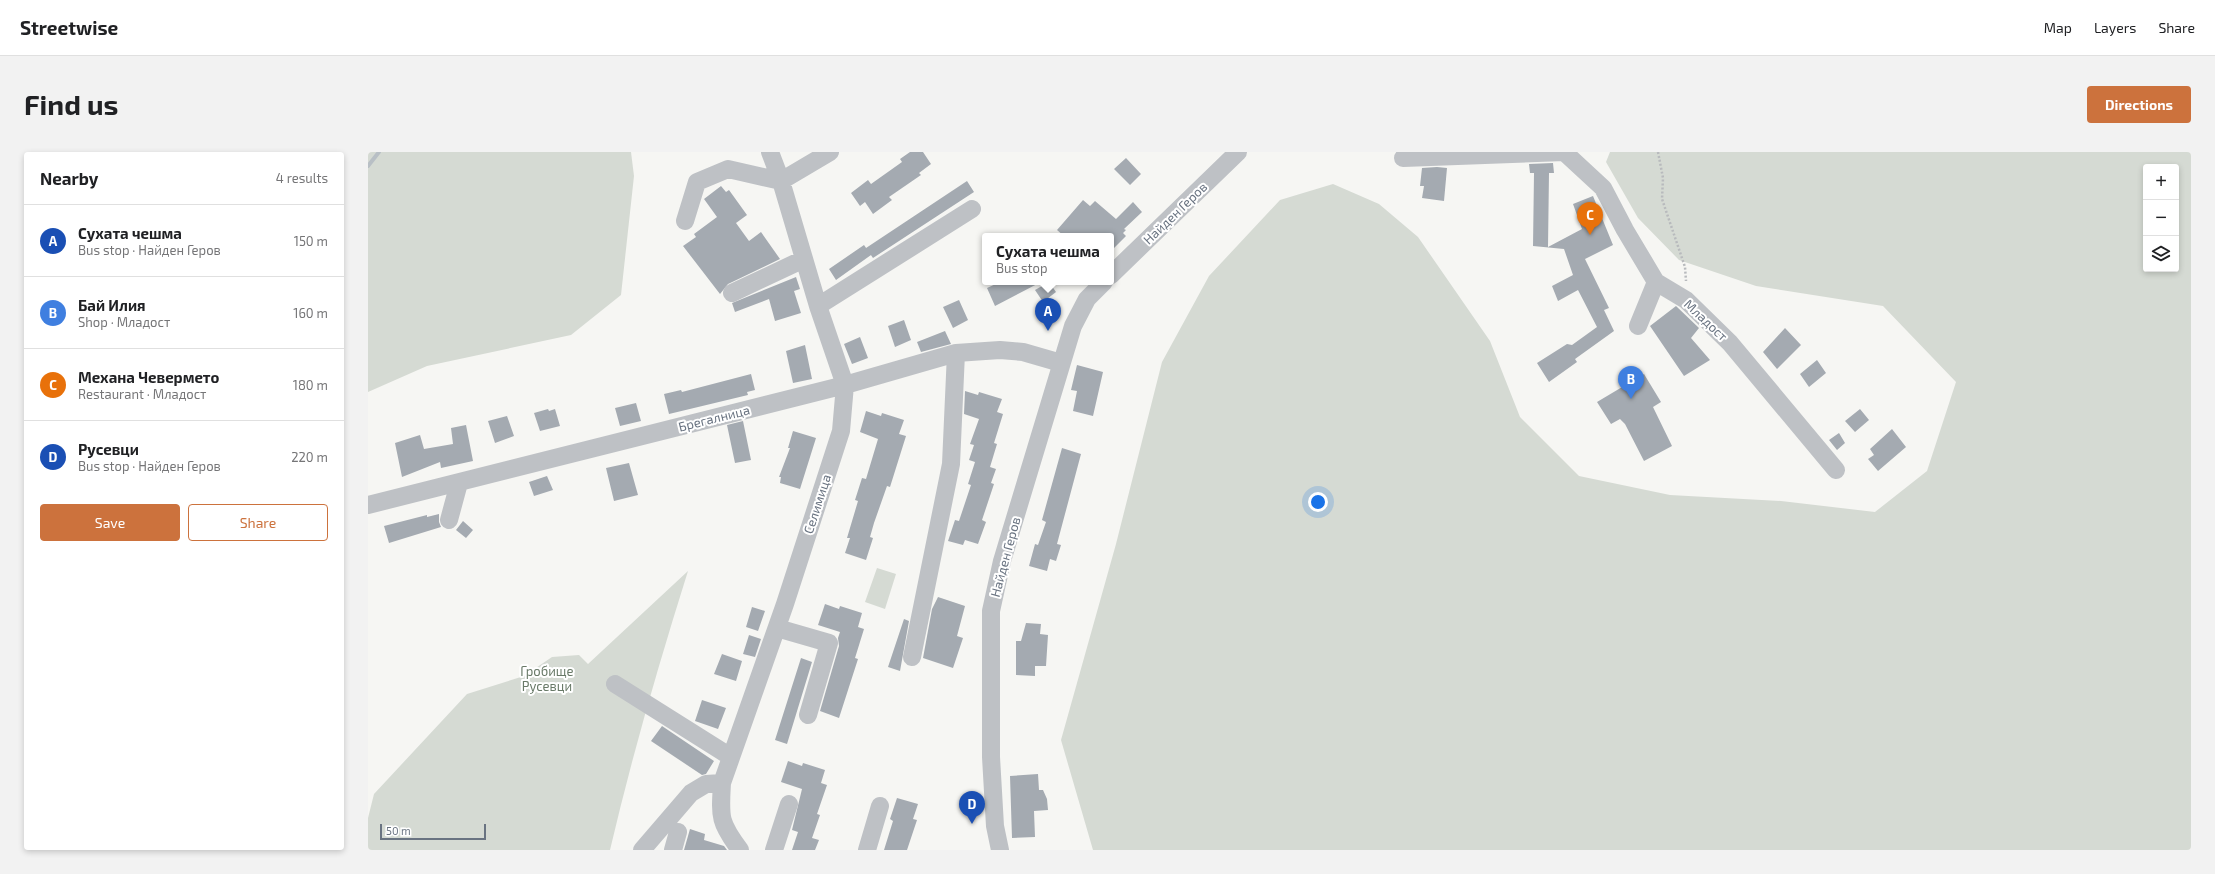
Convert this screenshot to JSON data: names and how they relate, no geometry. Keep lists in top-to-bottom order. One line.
{"streets":{"street":["Найден Геров","Младост","Брегалница","Селимица"]},"crossings":[["Найден Геров","Брегалница"],["Брегалница","Селимица"]],"parks":["Гробище Русевци"],"scale_bar":"50 m","page":{"header":"Streetwise","nav":["Map","Layers","Share"],"buttons":["Directions",["Save","Share"]],"title":"Find us","heading":["Nearby","4 results"],"map_buttons":["+","−"],"pins":["C","A","B","D"],"list":[{"mark":"A","name":"Сухата чешма","note":"Bus stop · Найден Геров","value":"150 m"},{"mark":"B","name":"Бай Илия","note":"Shop · Младост","value":"160 m"},{"mark":"C","name":"Механа Чевермето","note":"Restaurant · Младост","value":"180 m"},{"mark":"D","name":"Русевци","note":"Bus stop · Найден Геров","value":"220 m"}],"popup":["Сухата чешма","Bus stop"],"scale":"50 m"}}
